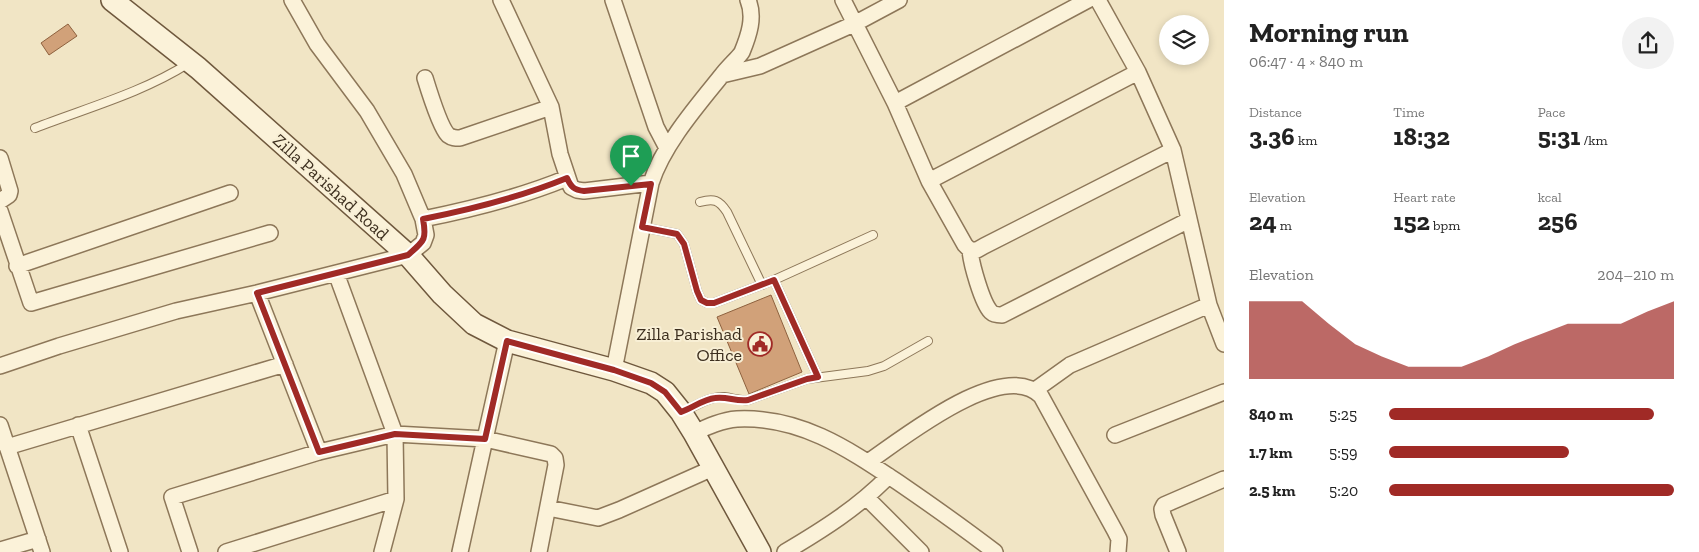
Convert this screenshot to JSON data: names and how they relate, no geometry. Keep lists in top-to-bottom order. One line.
{"streets":{"main road":["Zilla Parishad Road"]},"places":{"public building":["Zilla Parishad Office"]},"page":{"heading":["Morning run","06:47 · 4 × 840 m"],"stats":[["Distance","3.36 km"],["Time","18:32"],["Pace","5:31 /km"],["Elevation","24 m"],["Heart rate","152 bpm"],["kcal","256"]],"chart":["Elevation","204–210 m"],"list":[{"name":"840 m","note":"5:25"},{"name":"1.7 km","note":"5:59"},{"name":"2.5 km","note":"5:20"}]}}
